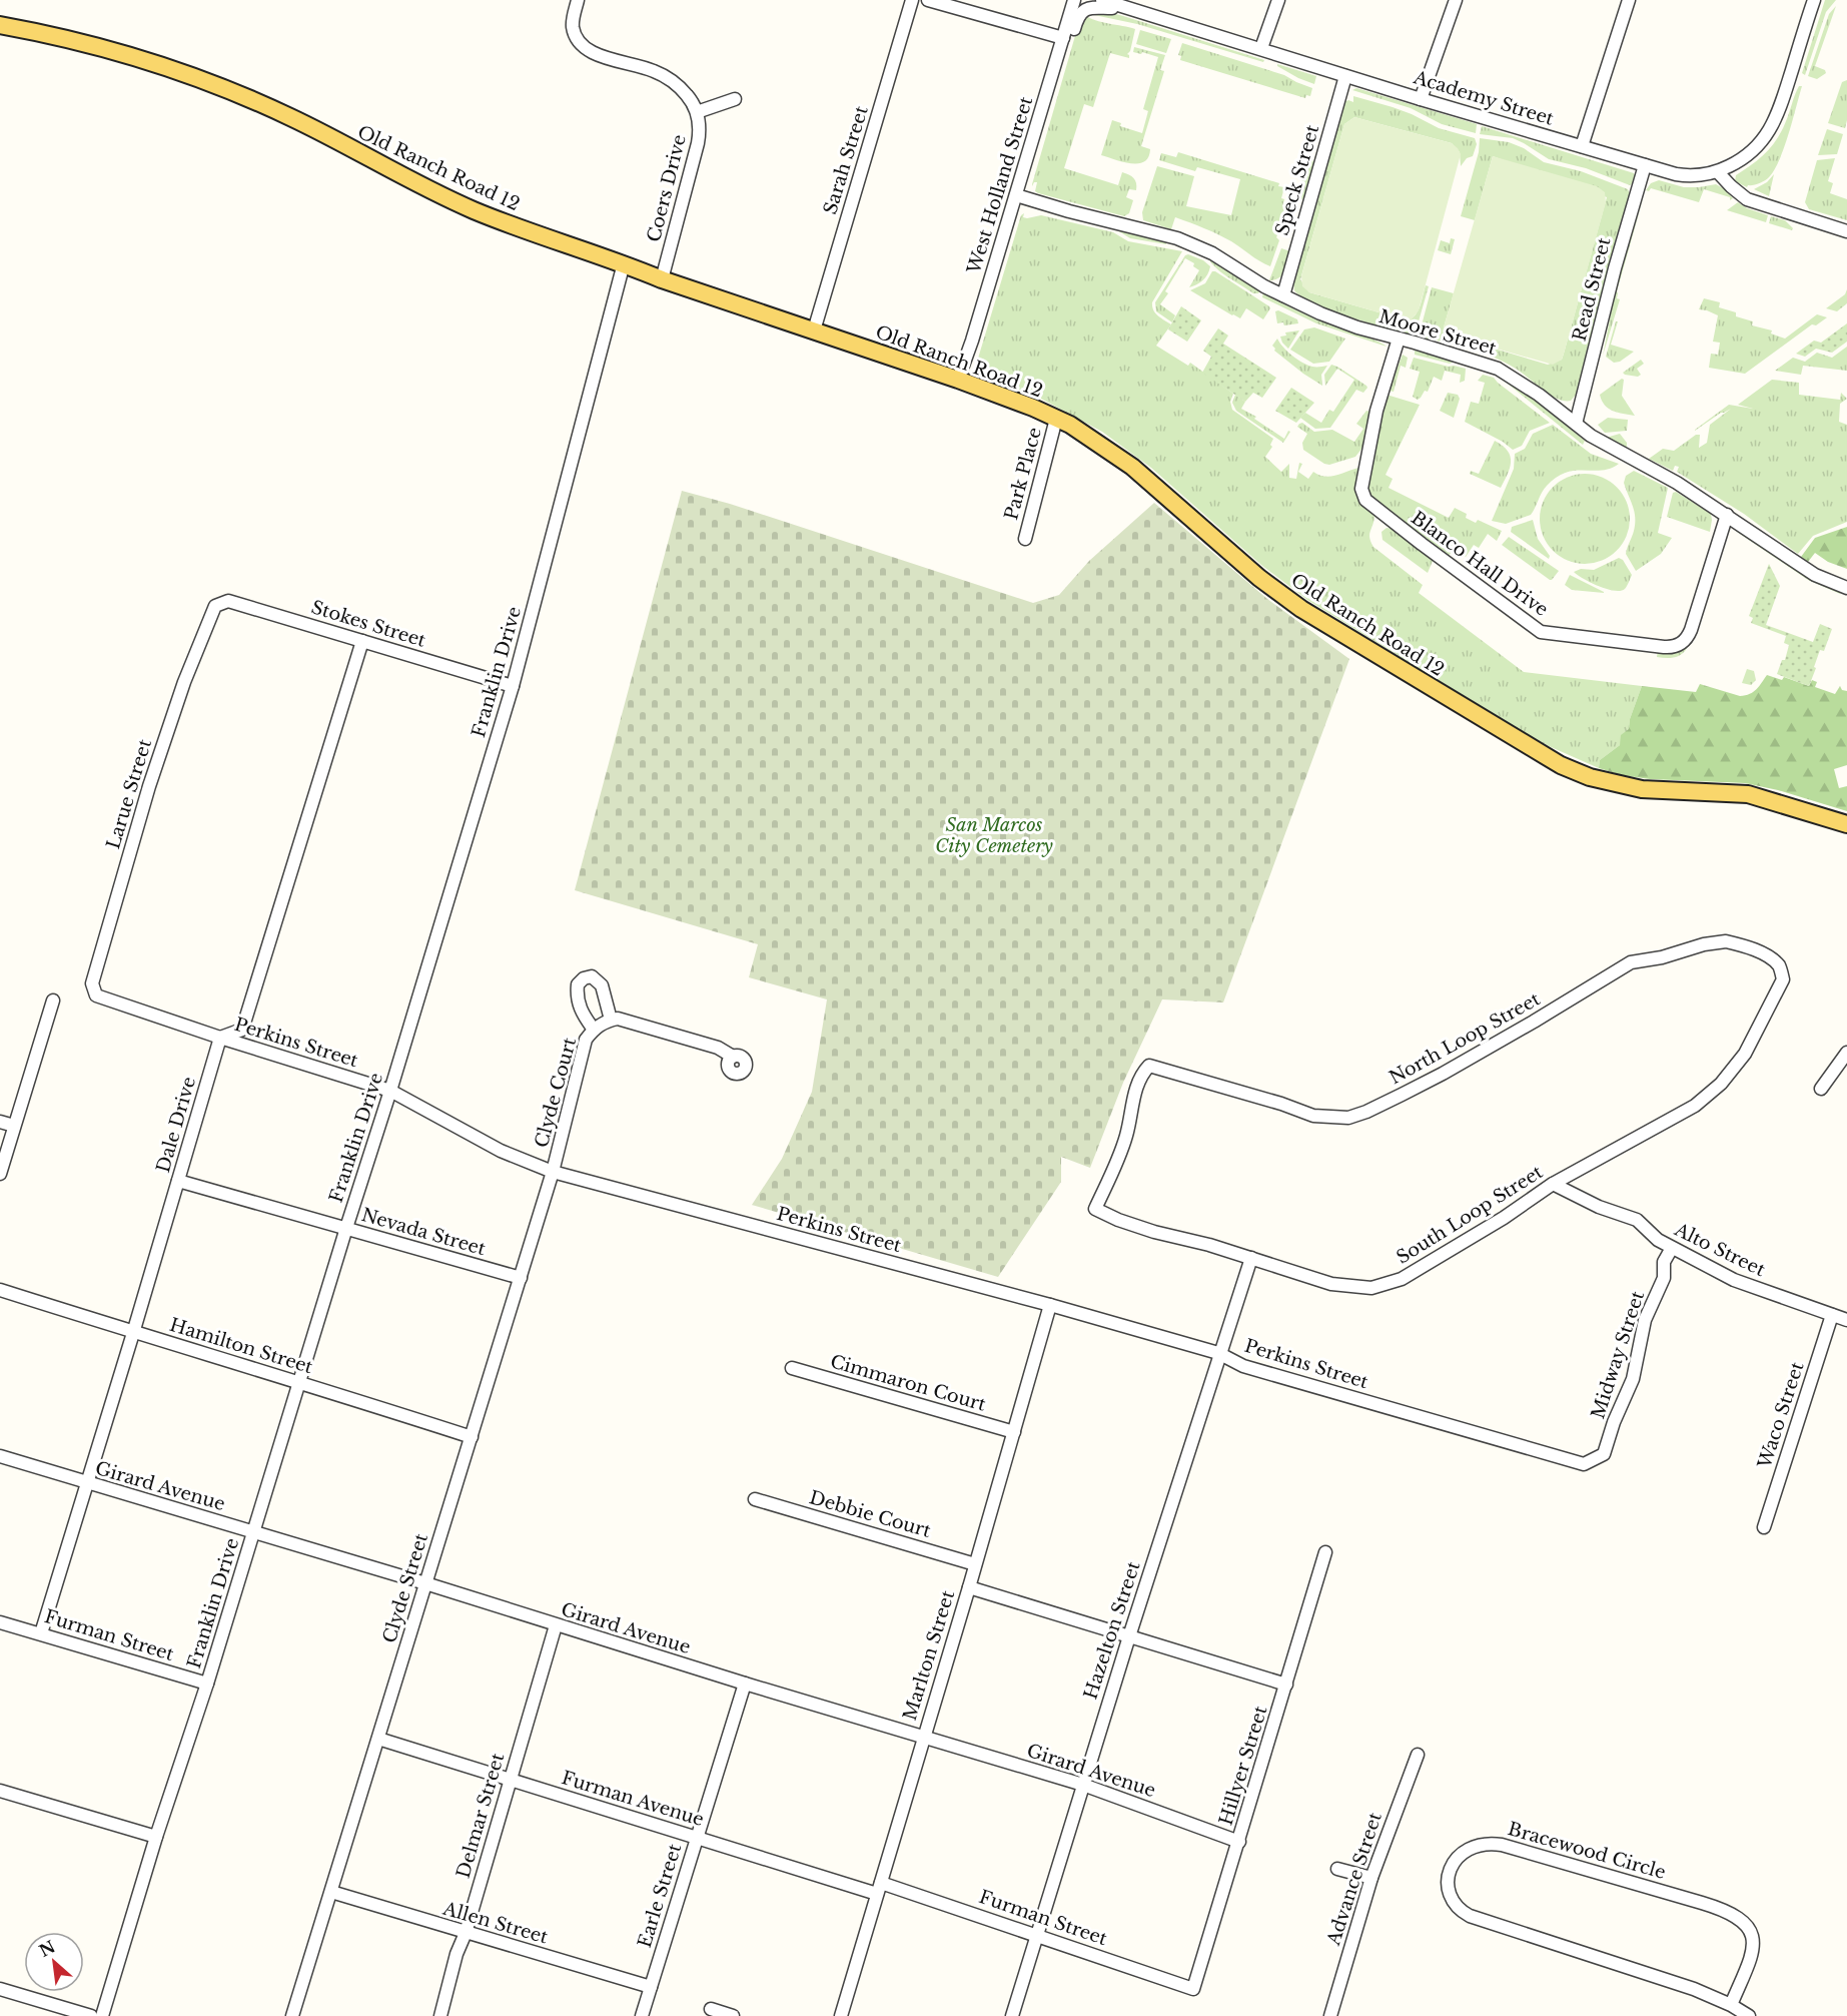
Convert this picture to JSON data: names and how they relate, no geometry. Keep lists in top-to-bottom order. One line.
{"streets":{"main road":["Old Ranch Road 12"],"street":["Academy Street","Sarah Street","Speck Street","West Holland Street","Coers Drive","Read Street","Moore Street","Park Place","Blanco Hall Drive","Stokes Street","Franklin Drive","Larue Street","North Loop Street","Perkins Street","Clyde Court","Dale Drive","South Loop Street","Nevada Street","Alto Street","Hamilton Street","Midway Street","Cimmaron Court","Waco Street","Girard Avenue","Debbie Court","Clyde Street","Hazelton Street","Furman Street","Marlton Street","Hillyer Street","Furman Avenue","Delmar Street","Bracewood Circle","Advance Street","Earle Street","Allen Street"]},"crossings":[["Academy Street","Speck Street"],["Academy Street","Read Street"],["Sarah Street","Old Ranch Road 12"],["Old Ranch Road 12","West Holland Street"],["Old Ranch Road 12","Coers Drive"],["Old Ranch Road 12","Park Place"],["Old Ranch Road 12","Franklin Drive"],["Speck Street","Moore Street"],["West Holland Street","Moore Street"],["Read Street","Moore Street"],["Moore Street","Blanco Hall Drive"],["Stokes Street","Franklin Drive"],["Stokes Street","Larue Street"],["Franklin Drive","Perkins Street"],["Franklin Drive","Nevada Street"],["Franklin Drive","Hamilton Street"],["Franklin Drive","Girard Avenue"],["Franklin Drive","Furman Street"],["Larue Street","Perkins Street"],["North Loop Street","South Loop Street"],["Perkins Street","Clyde Court"],["Perkins Street","Dale Drive"],["Perkins Street","Midway Street"],["Perkins Street","Clyde Street"],["Perkins Street","Hazelton Street"],["Perkins Street","Marlton Street"],["Clyde Court","Clyde Street"],["Dale Drive","Nevada Street"],["Dale Drive","Hamilton Street"],["Dale Drive","Girard Avenue"],["Dale Drive","Furman Street"],["South Loop Street","Alto Street"],["South Loop Street","Hazelton Street"],["Nevada Street","Clyde Street"],["Alto Street","Midway Street"],["Alto Street","Waco Street"],["Hamilton Street","Clyde Street"],["Cimmaron Court","Marlton Street"],["Girard Avenue","Clyde Street"],["Girard Avenue","Hazelton Street"],["Girard Avenue","Marlton Street"],["Girard Avenue","Hillyer Street"],["Girard Avenue","Delmar Street"],["Girard Avenue","Earle Street"],["Debbie Court","Marlton Street"],["Clyde Street","Furman Avenue"],["Clyde Street","Allen Street"],["Hazelton Street","Furman Street"],["Furman Street","Marlton Street"],["Furman Street","Hillyer Street"],["Furman Street","Furman Avenue"],["Marlton Street","Furman Avenue"],["Furman Avenue","Delmar Street"],["Furman Avenue","Earle Street"],["Delmar Street","Allen Street"],["Earle Street","Allen Street"]],"parks":["San Marcos City Cemetery"],"north":"top left"}
